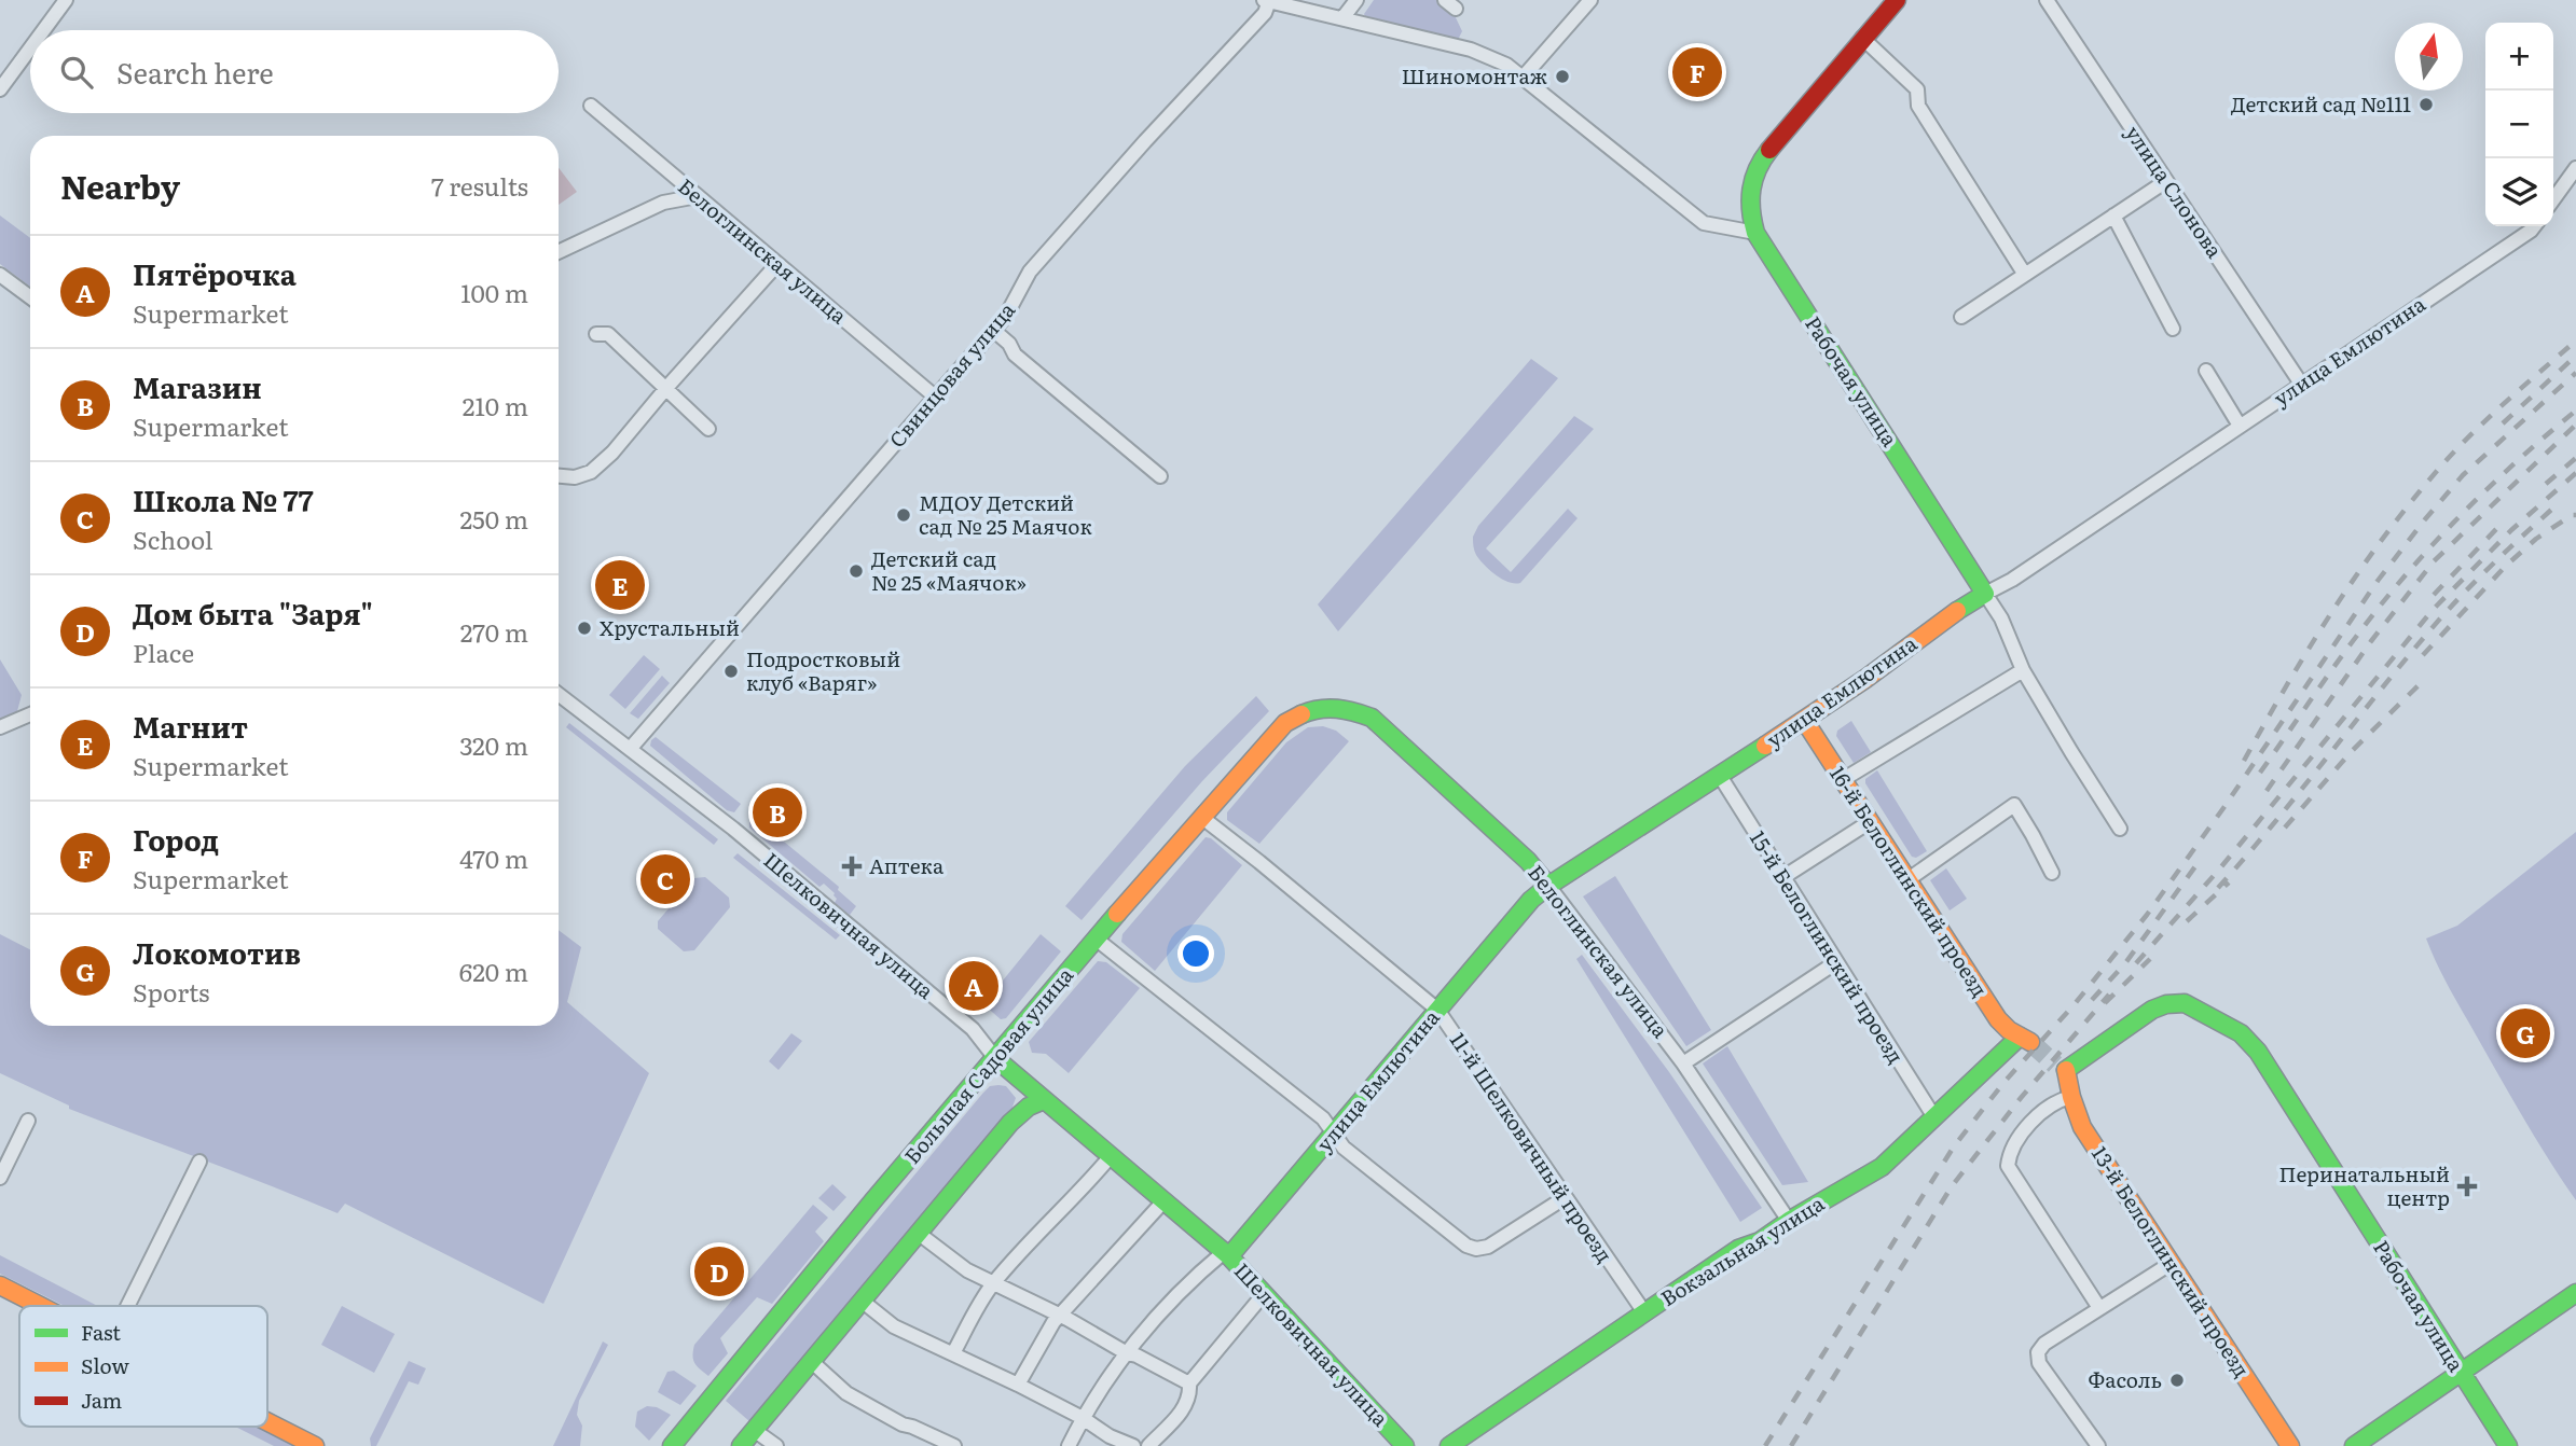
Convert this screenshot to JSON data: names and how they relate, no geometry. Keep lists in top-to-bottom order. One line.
{"streets":{"main road":["Белоглинская улица","улица Емлютина","Рабочая улица","16-й Белоглинский проезд","Шелковичная улица","Большая Садовая улица","Вокзальная улица","13-й Белоглинский проезд"],"street":["улица Слонова","Свинцовая улица","15-й Белоглинский проезд","11-й Шелковичный проезд"]},"crossings":[["улица Слонова","улица Емлютина"],["Белоглинская улица","улица Емлютина"],["Белоглинская улица","Свинцовая улица"],["Белоглинская улица","Большая Садовая улица"],["Белоглинская улица","Вокзальная улица"],["улица Емлютина","Рабочая улица"],["улица Емлютина","16-й Белоглинский проезд"],["улица Емлютина","Шелковичная улица"],["улица Емлютина","15-й Белоглинский проезд"],["улица Емлютина","11-й Шелковичный проезд"],["Свинцовая улица","Шелковичная улица"],["Рабочая улица","13-й Белоглинский проезд"],["16-й Белоглинский проезд","Вокзальная улица"],["Шелковичная улица","Большая Садовая улица"],["15-й Белоглинский проезд","Вокзальная улица"],["Большая Садовая улица","11-й Шелковичный проезд"],["11-й Шелковичный проезд","Вокзальная улица"]],"places":{"other":["Шиномонтаж","Детский сад №111","МДОУ Детский сад № 25 Маячок","Детский сад № 25 «Маячок»","Хрустальный","Подростковый клуб «Варяг»","Фасоль"],"health":["Аптека","Перинатальный центр"]},"legend":["Fast","Slow","Jam"],"north":"top","page":{"map_buttons":["+","−"],"search":"Search here","pins":["F","E","B","C","A","G","D"],"heading":["Nearby","7 results"],"list":[{"mark":"A","name":"Пятёрочка","note":"Supermarket","value":"100 m"},{"mark":"B","name":"Магазин","note":"Supermarket","value":"210 m"},{"mark":"C","name":"Школа № 77","note":"School","value":"250 m"},{"mark":"D","name":"Дом быта \"Заря\"","note":"Place","value":"270 m"},{"mark":"E","name":"Магнит","note":"Supermarket","value":"320 m"},{"mark":"F","name":"Город","note":"Supermarket","value":"470 m"},{"mark":"G","name":"Локомотив","note":"Sports","value":"620 m"}]}}
